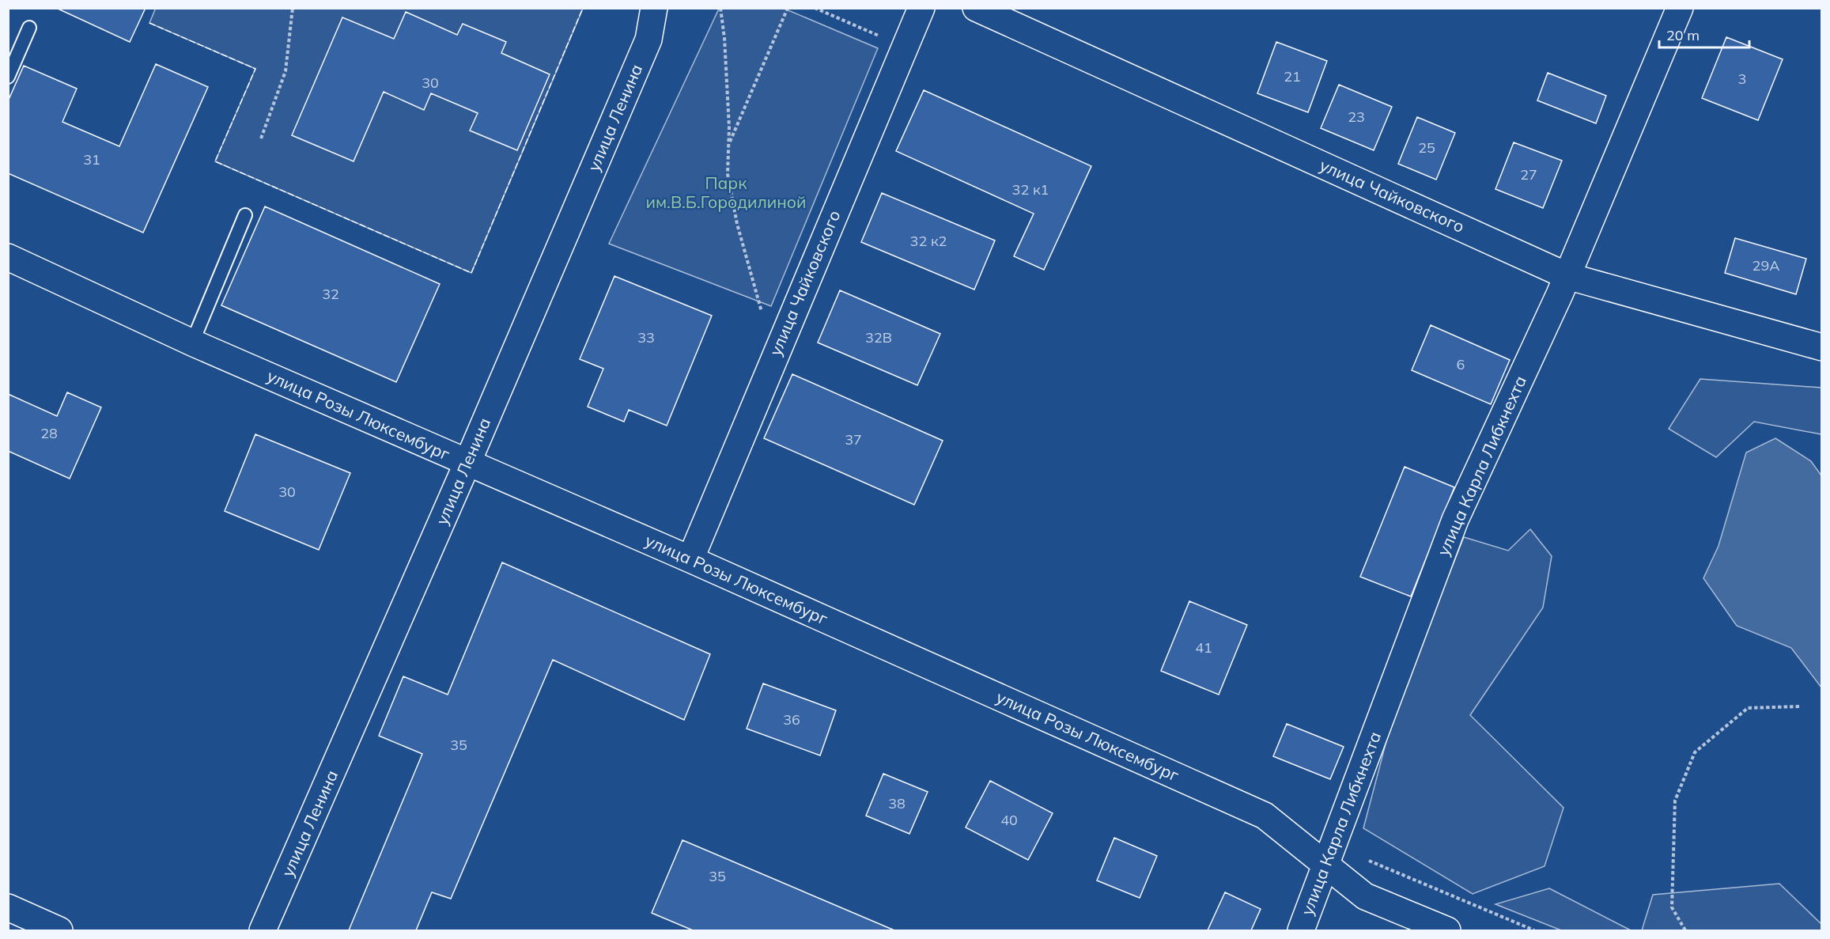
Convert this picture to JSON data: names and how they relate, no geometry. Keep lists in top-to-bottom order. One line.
{"streets":{"street":["улица Ленина","улица Чайковского","улица Розы Люксембург","улица Карла Либкнехта"]},"crossings":[["улица Ленина","улица Розы Люксембург"],["улица Чайковского","улица Розы Люксембург"],["улица Чайковского","улица Карла Либкнехта"],["улица Розы Люксембург","улица Карла Либкнехта"]],"parks":["Парк им.В.Б.Городилиной"],"house_numbers":["21","3","30","23","25","31","27","32 к1","32 к2","29А","32","33","32В","6","28","37","30","41","36","35","38","40","35"],"scale_bar":"20 m"}
